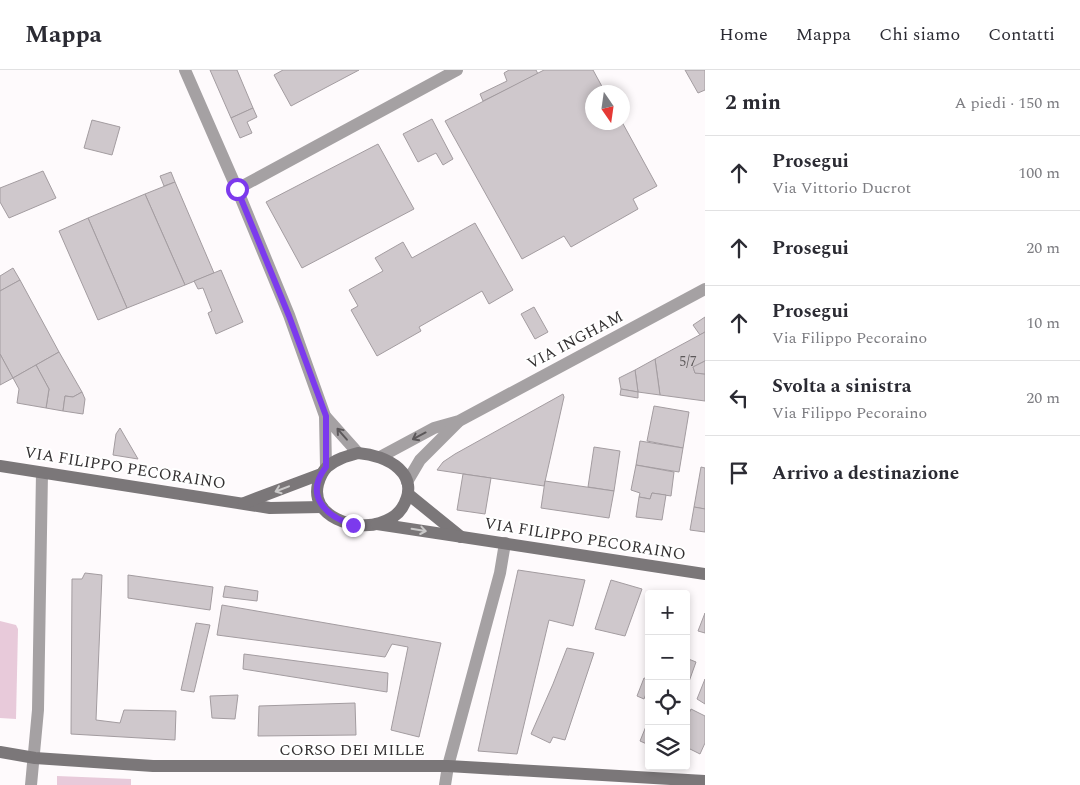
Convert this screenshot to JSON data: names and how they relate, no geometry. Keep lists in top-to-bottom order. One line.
{"streets":{"street":["VIA INGHAM","VIA FILIPPO PECORAINO","CORSO DEI MILLE"]},"house_numbers":["5/7"],"north":"bottom","page":{"header":"Mappa","nav":["Home","Mappa","Chi siamo","Contatti"],"heading":["2 min","A piedi · 150 m"],"list":[["Prosegui","Via Vittorio Ducrot","100 m"],["Prosegui","20 m"],["Prosegui","Via Filippo Pecoraino","10 m"],["Svolta a sinistra","Via Filippo Pecoraino","20 m"],"Arrivo a destinazione"],"map_buttons":["+","−"]}}
